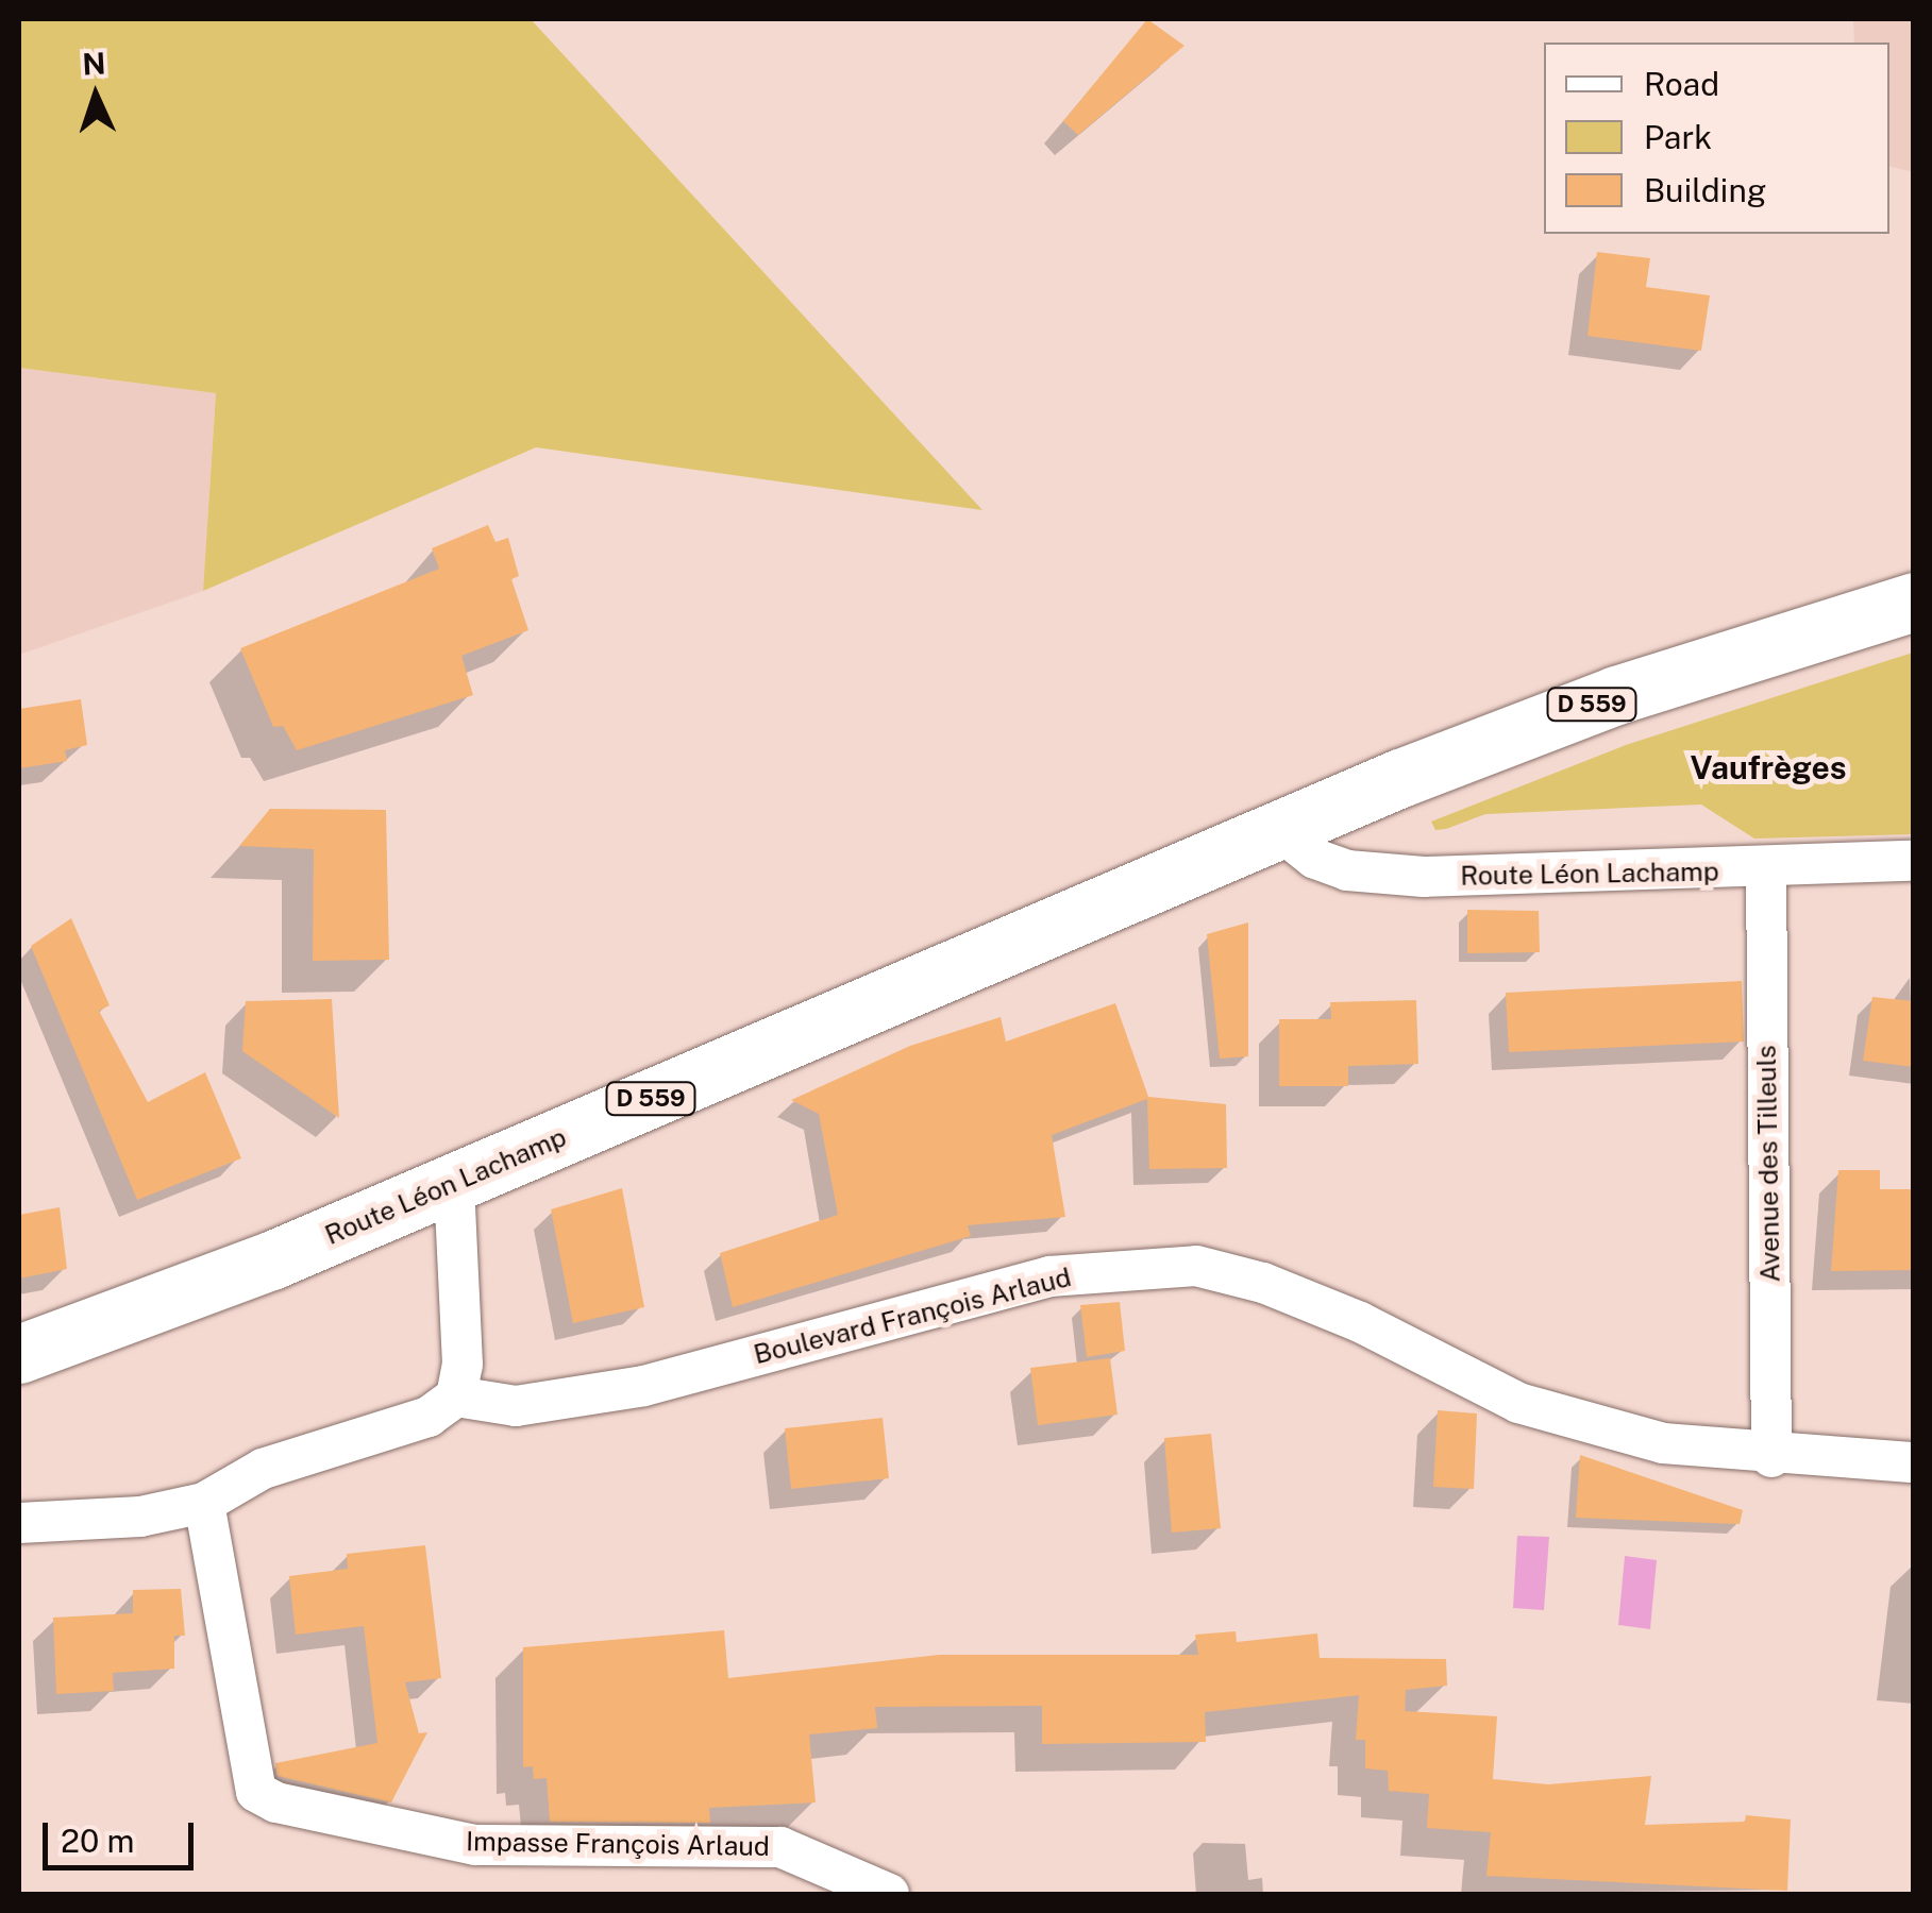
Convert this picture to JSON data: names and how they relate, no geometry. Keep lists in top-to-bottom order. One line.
{"streets":{"main road":["D 559","Route Léon Lachamp"],"street":["Avenue des Tilleuls","Boulevard François Arlaud","Impasse François Arlaud"]},"crossings":[["Route Léon Lachamp","Avenue des Tilleuls"],["Avenue des Tilleuls","Boulevard François Arlaud"]],"districts":["Vaufrèges"],"legend":["Road","Park","Building"],"scale_bar":"20 m","north":"top"}
